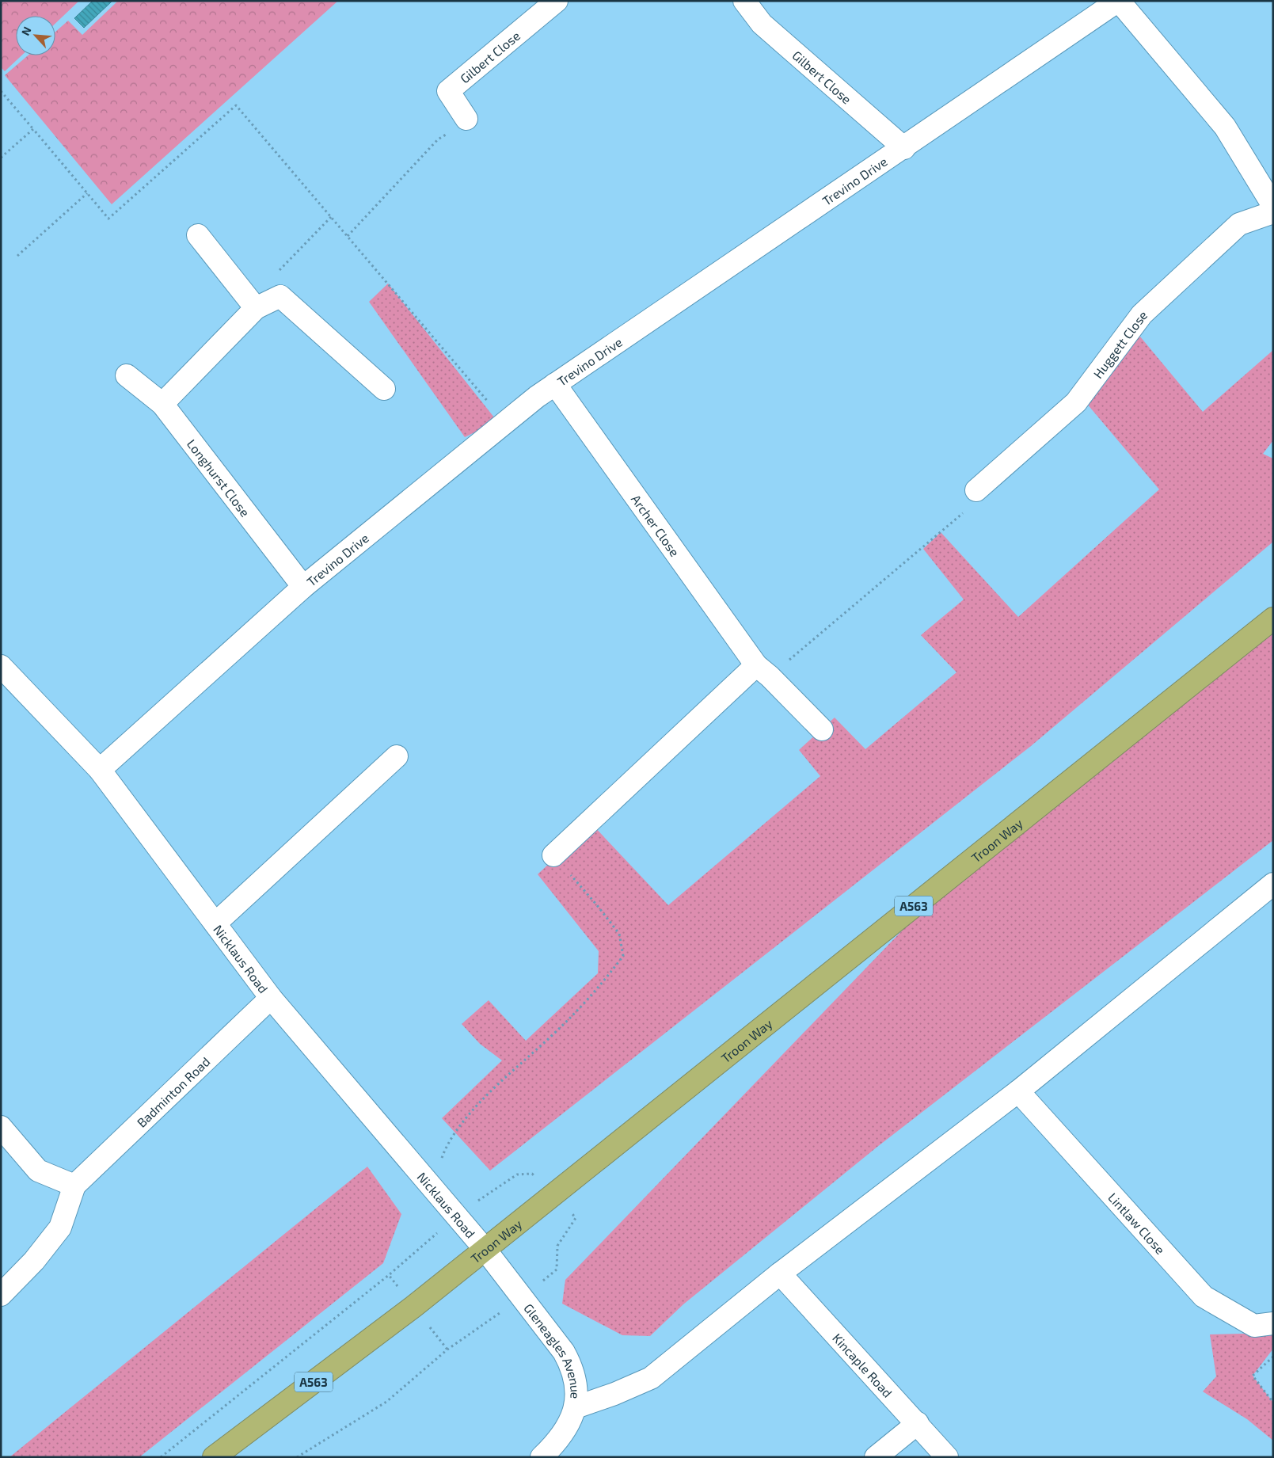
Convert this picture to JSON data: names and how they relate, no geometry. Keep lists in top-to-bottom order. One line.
{"streets":{"highway":["Troon Way","A563"],"street":["Gilbert Close","Trevino Drive","Huggett Close","Longhurst Close","Archer Close","Nicklaus Road","Badminton Road","Lintlaw Close","Gleneagles Avenue","Kincaple Road"]},"crossings":[["Gilbert Close","Trevino Drive"],["Trevino Drive","Longhurst Close"],["Trevino Drive","Archer Close"],["Trevino Drive","Nicklaus Road"],["Troon Way","Nicklaus Road"],["Troon Way","Gleneagles Avenue"],["Nicklaus Road","Badminton Road"],["Nicklaus Road","Gleneagles Avenue"]],"north":"top left"}
